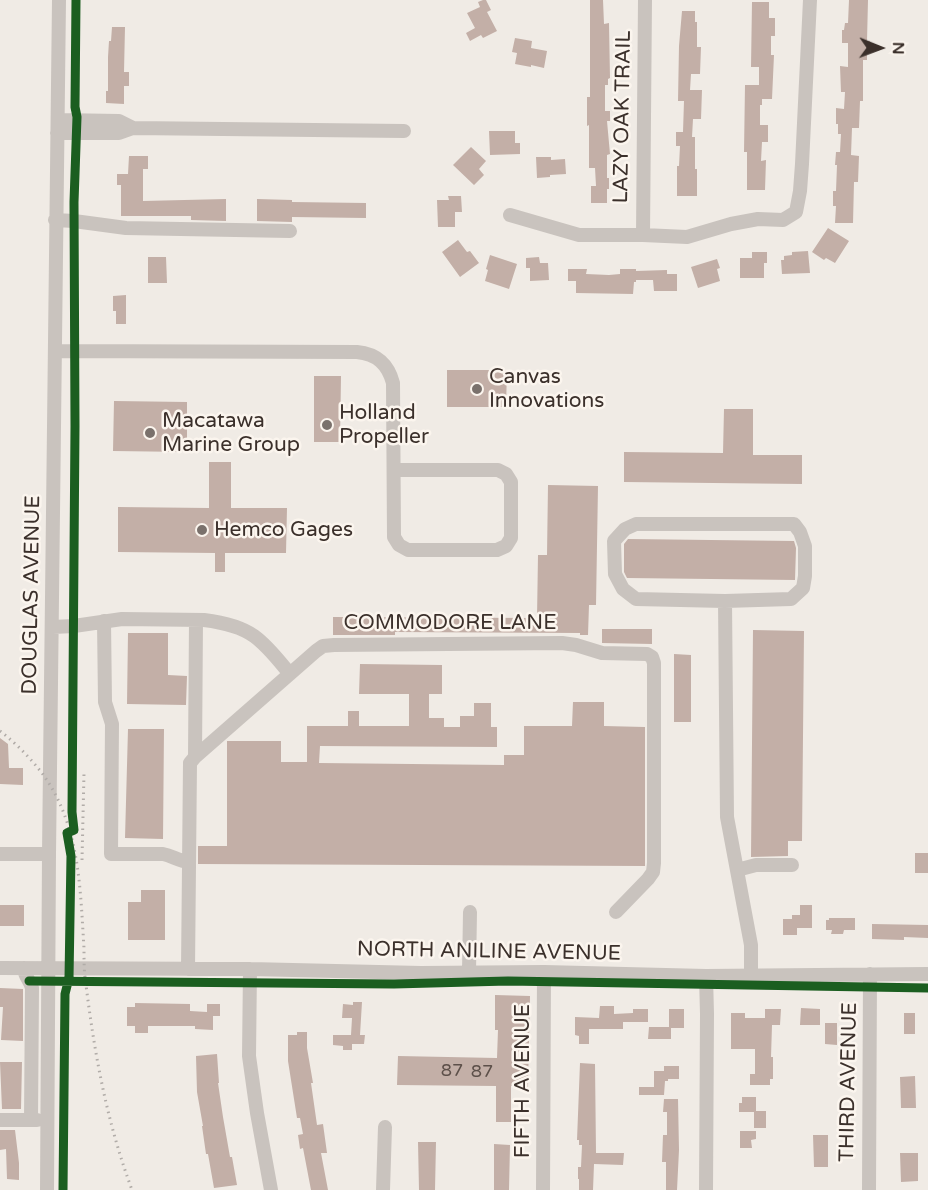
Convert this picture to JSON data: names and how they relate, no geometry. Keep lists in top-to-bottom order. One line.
{"streets":{"street":["LAZY OAK TRAIL","DOUGLAS AVENUE","COMMODORE LANE","NORTH ANILINE AVENUE","FIFTH AVENUE","THIRD AVENUE"]},"crossings":[["DOUGLAS AVENUE","NORTH ANILINE AVENUE"],["NORTH ANILINE AVENUE","FIFTH AVENUE"],["NORTH ANILINE AVENUE","THIRD AVENUE"]],"places":["Canvas Innovations","Holland Propeller","Macatawa Marine Group","Hemco Gages"],"house_numbers":["87","87"],"north":"right"}
